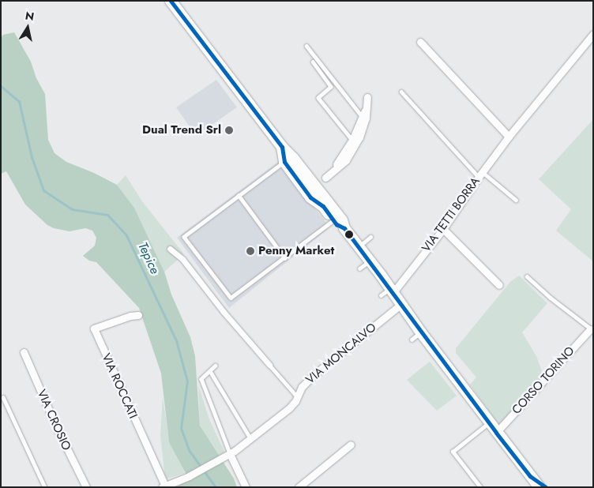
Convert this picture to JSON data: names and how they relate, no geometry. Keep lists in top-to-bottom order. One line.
{"streets":{"street":["VIA TETTI BORRA","VIA MONCALVO","CORSO TORINO","VIA ROCCATI","VIA CROSIO"]},"crossings":[["VIA MONCALVO","VIA ROCCATI"]],"water":["Tepice"],"places":["Dual Trend Srl","Penny Market"],"north":"top"}
